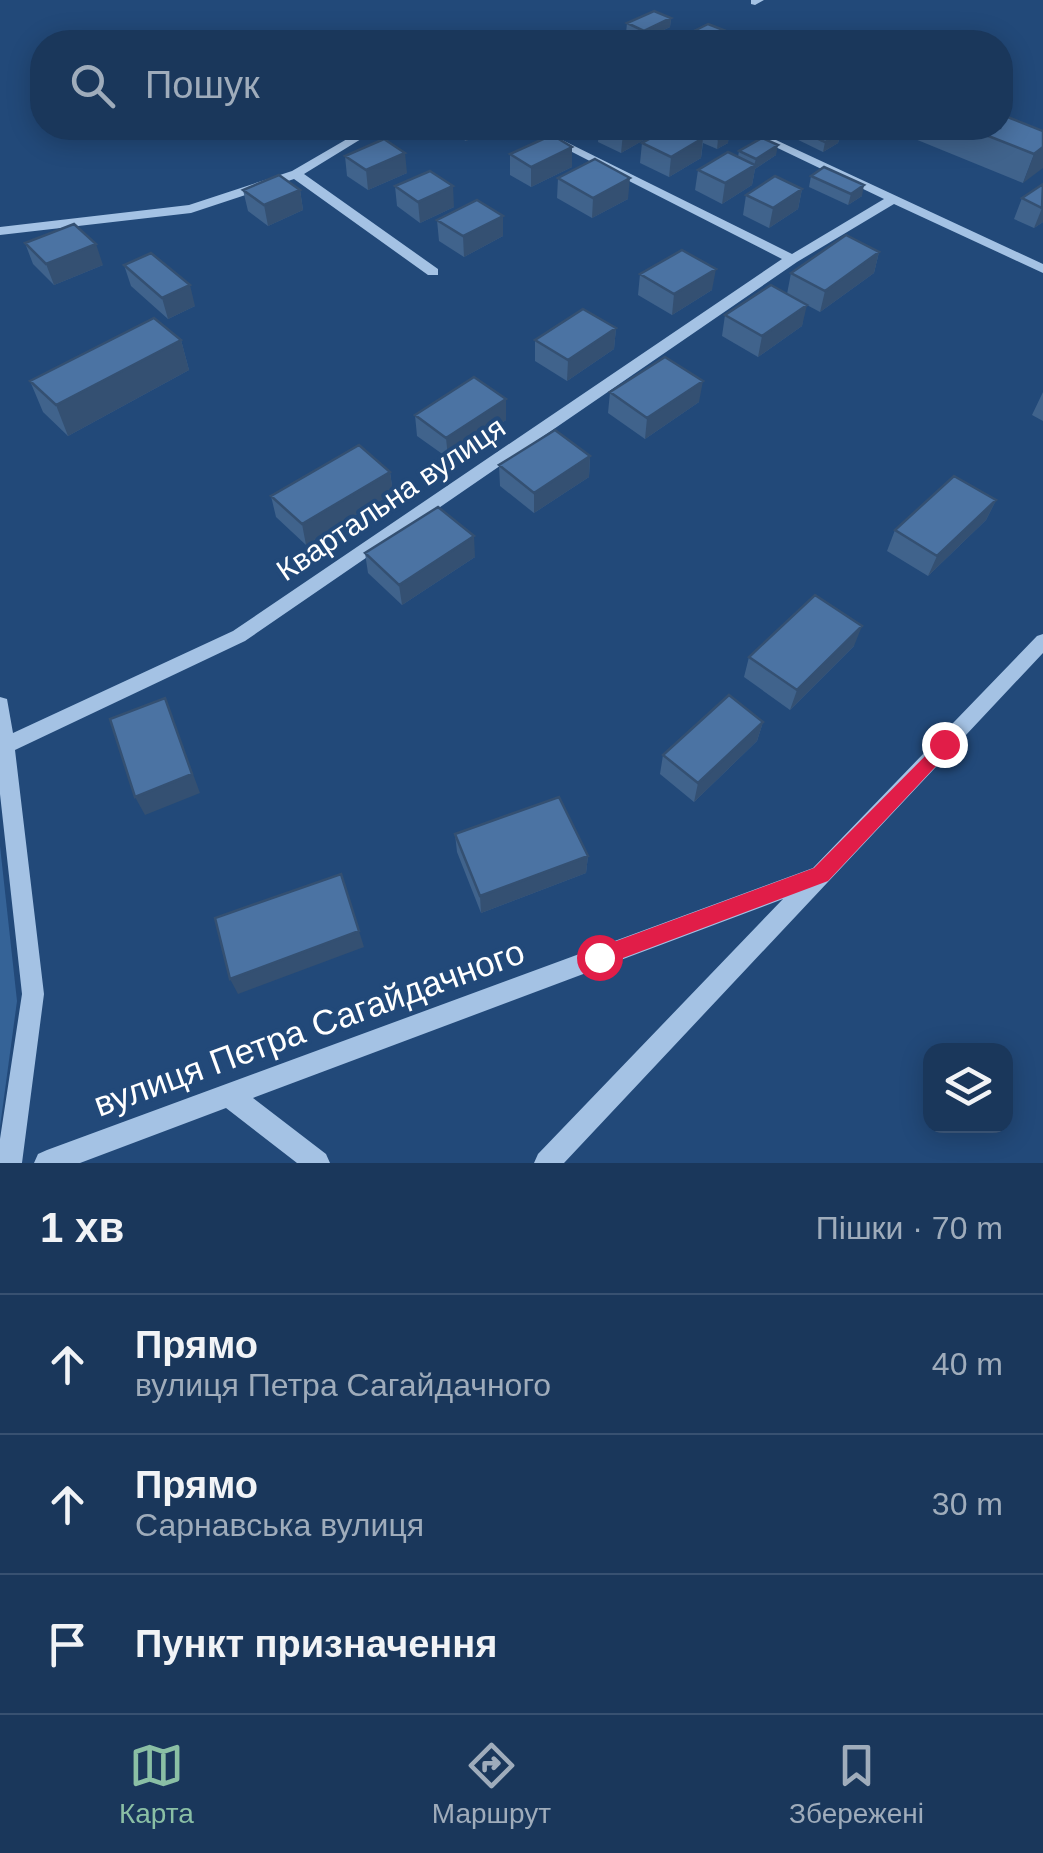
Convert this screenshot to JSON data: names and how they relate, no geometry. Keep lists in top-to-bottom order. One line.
{"streets":{"street":["Квартальна вулиця","вулиця Петра Сагайдачного"]},"page":{"search":"Пошук","heading":["1 хв","Пішки · 70 m"],"list":[["Прямо","вулиця Петра Сагайдачного","40 m"],["Прямо","Сарнавська вулиця","30 m"],"Пункт призначення"],"nav":["Карта","Маршрут","Збережені"]}}
